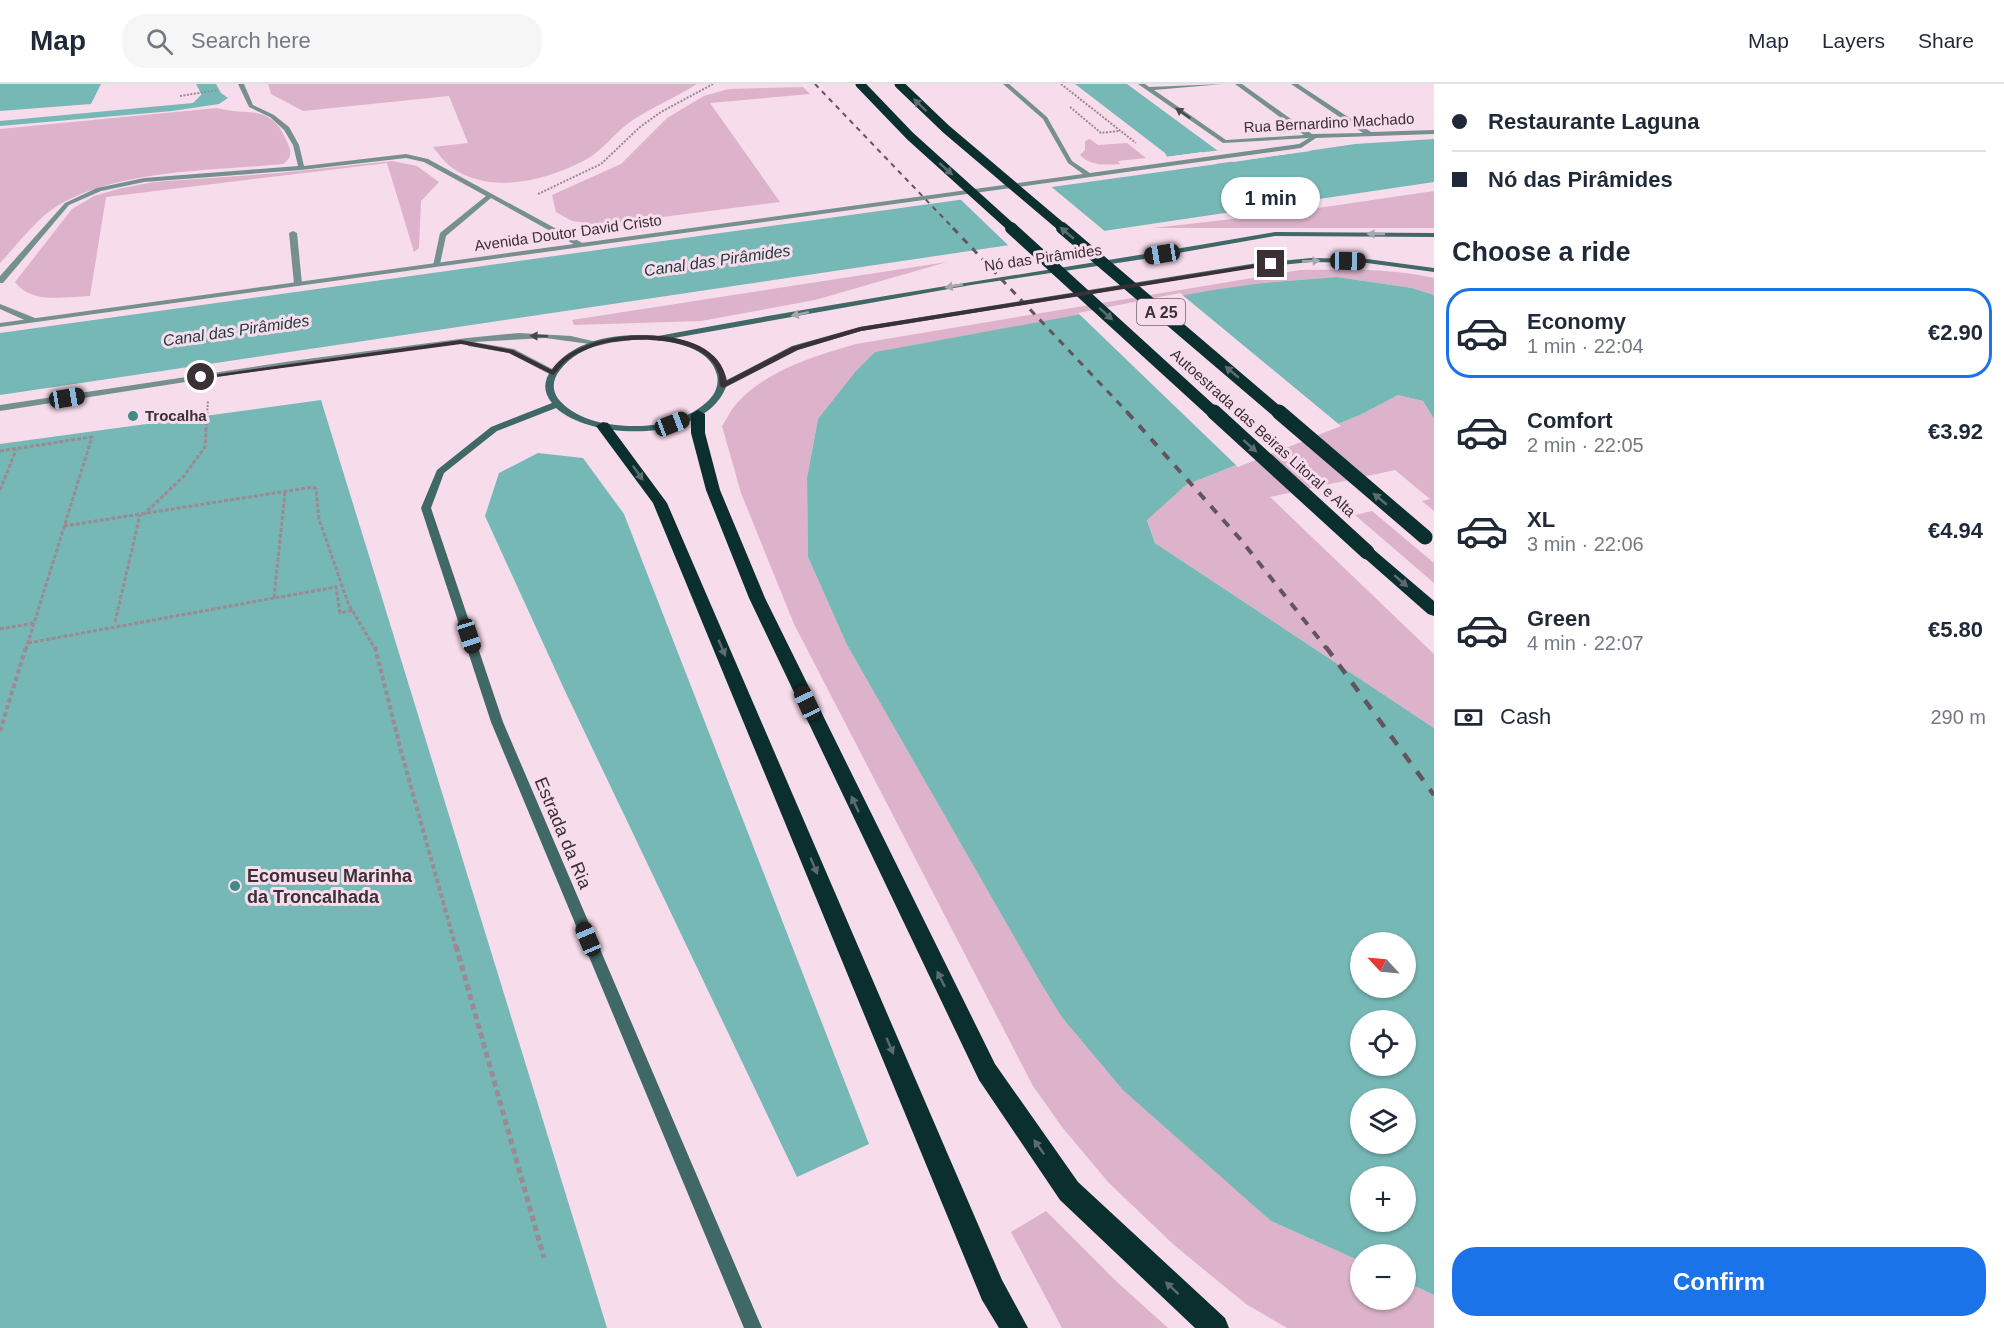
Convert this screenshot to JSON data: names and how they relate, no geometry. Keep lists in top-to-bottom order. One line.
{"streets":{"highway":["A 25","Autoestrada das Beiras Litoral e Alta"],"main road":["Nó das Pirâmides","Estrada da Ria"],"street":["Rua Bernardino Machado","Avenida Doutor David Cristo"]},"crossings":[["Rua Bernardino Machado","Avenida Doutor David Cristo"]],"water":["Canal das Pirâmides"],"places":["Trocalha","Ecomuseu Marinha da Troncalhada"],"north":"top left","page":{"header":"Map","search":"Search here","nav":["Map","Layers","Share"],"banner":["Restaurante Laguna","Nó das Pirâmides"],"bubble":"1 min","heading":"Choose a ride","list":[{"name":"Economy","note":"1 min · 22:04","value":"€2.90"},{"name":"Comfort","note":"2 min · 22:05","value":"€3.92"},{"name":"XL","note":"3 min · 22:06","value":"€4.94"},{"name":"Green","note":"4 min · 22:07","value":"€5.80"}],"pay":["Cash","290 m"],"map_buttons":["+","−"],"buttons":"Confirm"}}
